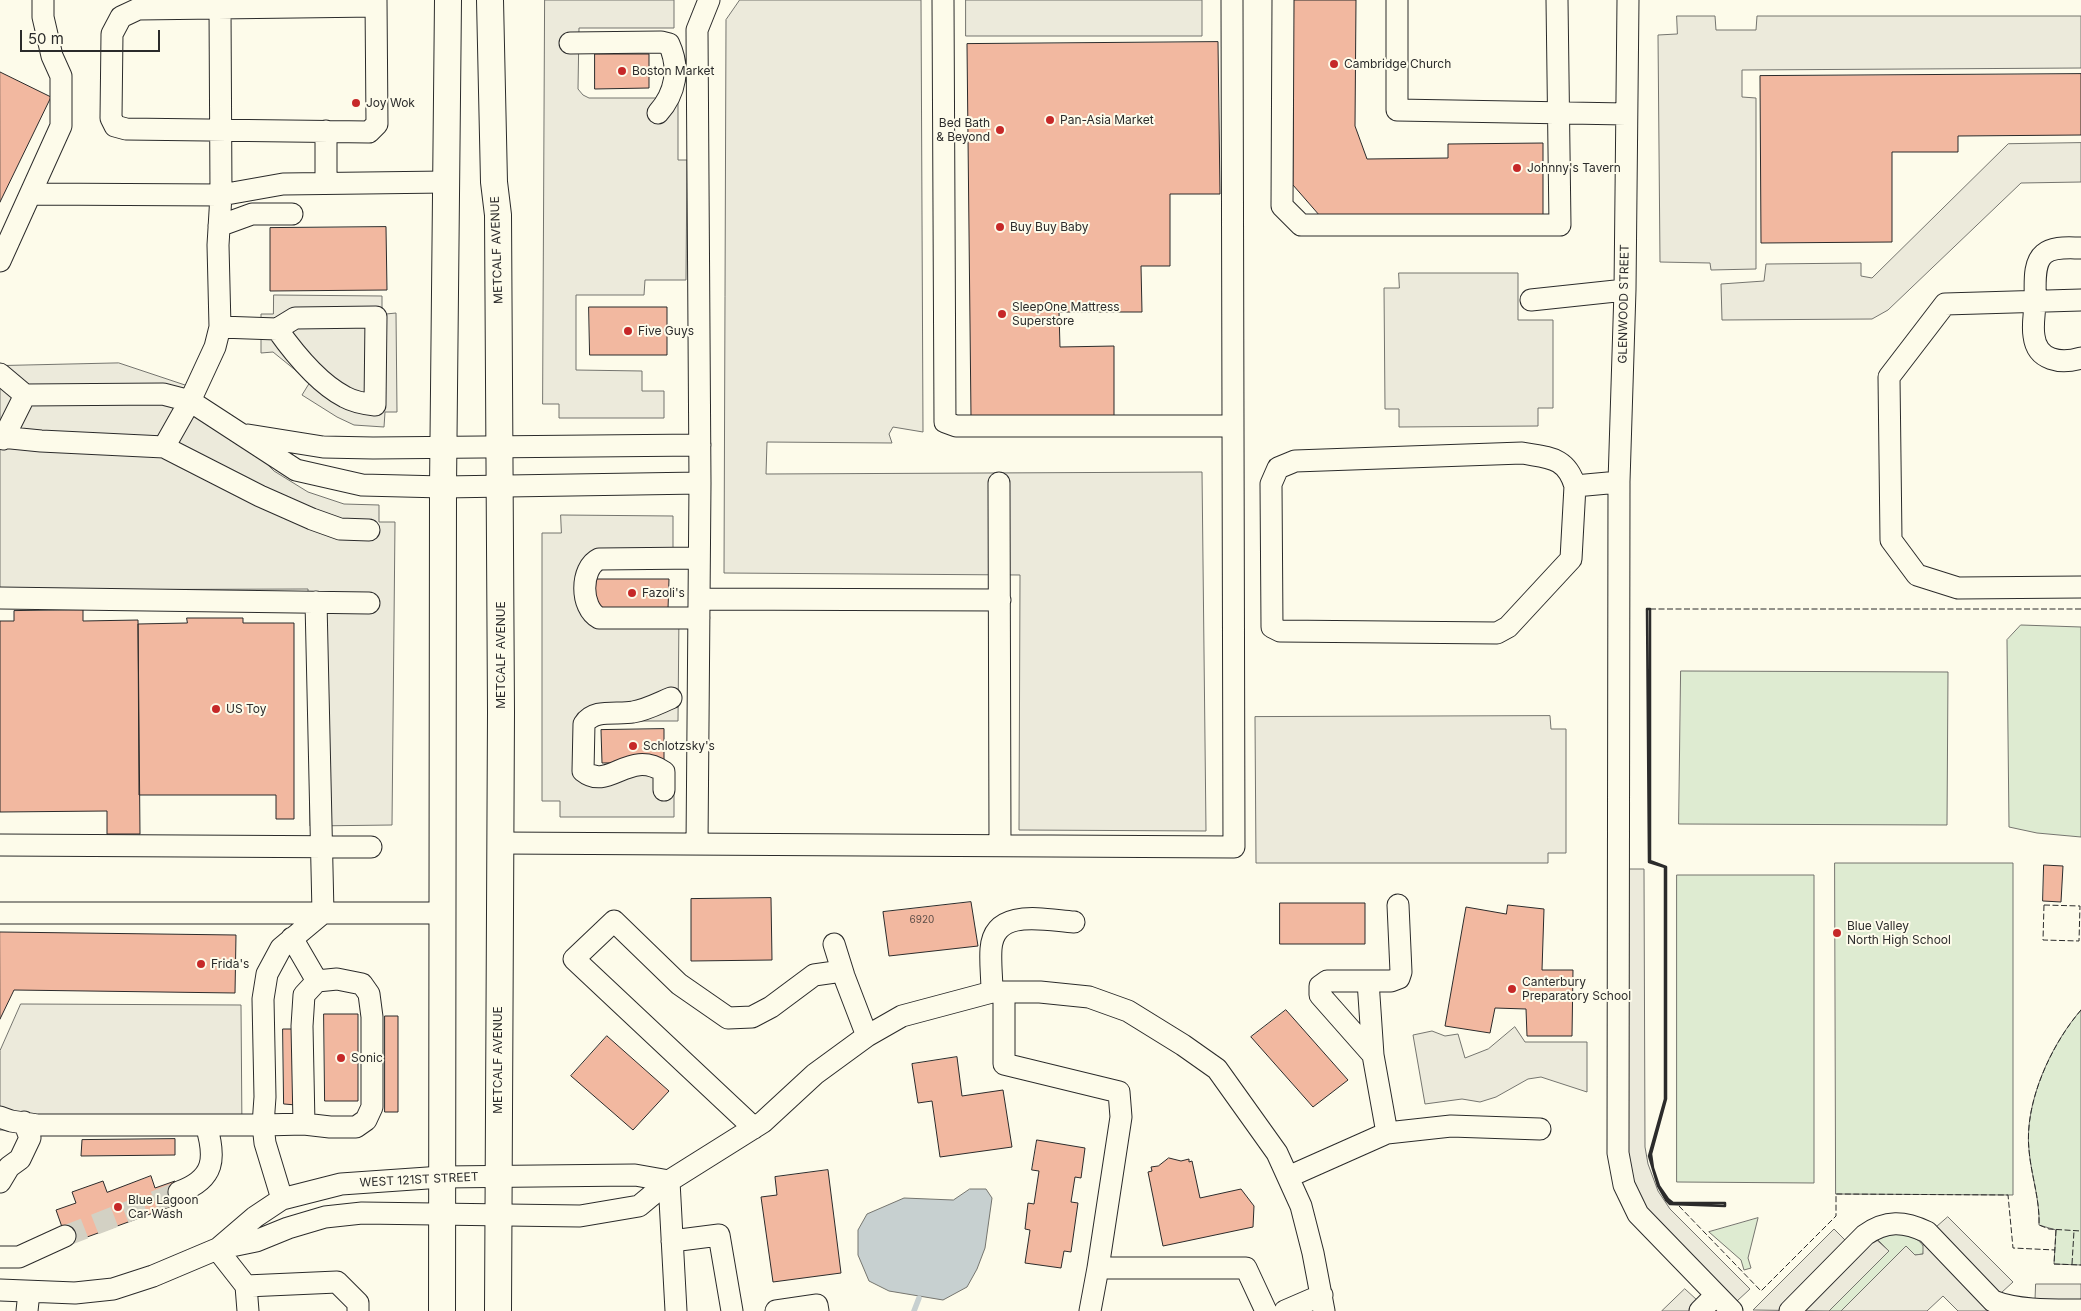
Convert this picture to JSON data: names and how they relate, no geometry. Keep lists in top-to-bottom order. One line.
{"streets":{"main road":["METCALF AVENUE"],"street":["GLENWOOD STREET","WEST 121ST STREET"]},"crossings":[["METCALF AVENUE","WEST 121ST STREET"]],"places":["Cambridge Church","Boston Market","Joy Wok","Pan-Asia Market","Bed Bath & Beyond","Johnny's Tavern","Buy Buy Baby","SleepOne Mattress Superstore","Five Guys","Fazoli's","US Toy","Schlotzsky's","Blue Valley North High School","Frida's","Canterbury Preparatory School","Sonic","Blue Lagoon Car Wash"],"house_numbers":["6920"],"scale_bar":"50 m"}
